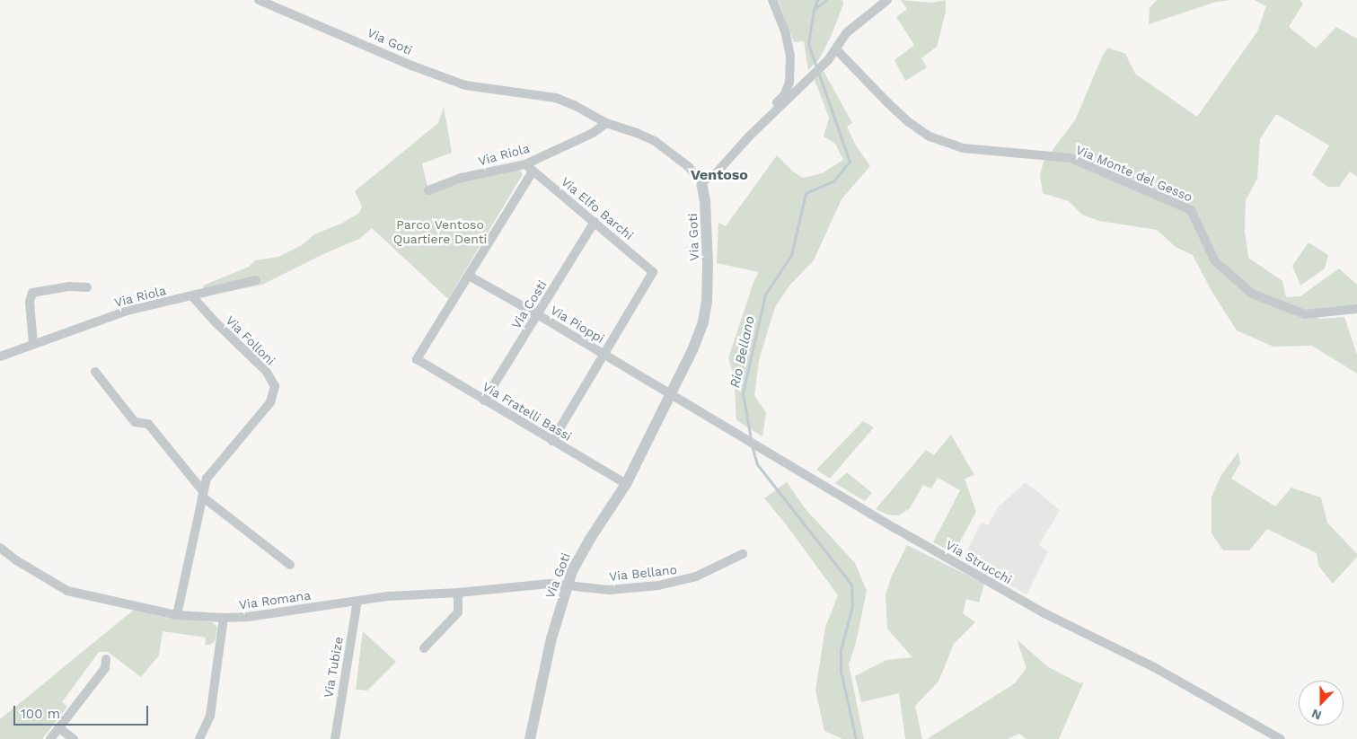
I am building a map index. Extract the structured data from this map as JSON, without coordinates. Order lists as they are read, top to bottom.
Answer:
{
  "streets": {
    "street": [
      "Via Goti",
      "Via Riola",
      "Via Monte del Gesso",
      "Via Elfo Barchi",
      "Via Costi",
      "Via Pioppi",
      "Via Folloni",
      "Via Fratelli Bassi",
      "Via Strucchi",
      "Via Bellano",
      "Via Romana",
      "Via Tubize"
    ]
  },
  "crossings": [
    ["Via Goti", "Via Riola"],
    ["Via Goti", "Via Pioppi"],
    ["Via Goti", "Via Fratelli Bassi"],
    ["Via Goti", "Via Strucchi"],
    ["Via Goti", "Via Bellano"],
    ["Via Goti", "Via Romana"],
    ["Via Riola", "Via Elfo Barchi"],
    ["Via Riola", "Via Folloni"],
    ["Via Elfo Barchi", "Via Costi"],
    ["Via Elfo Barchi", "Via Pioppi"],
    ["Via Costi", "Via Pioppi"],
    ["Via Costi", "Via Fratelli Bassi"],
    ["Via Pioppi", "Via Fratelli Bassi"],
    ["Via Pioppi", "Via Strucchi"],
    ["Via Folloni", "Via Romana"],
    ["Via Bellano", "Via Romana"],
    ["Via Romana", "Via Tubize"]
  ],
  "districts": ["Ventoso"],
  "water": ["Rio Bellano"],
  "parks": ["Parco Ventoso Quartiere Denti"],
  "scale_bar": "100 m",
  "north": "bottom"
}
